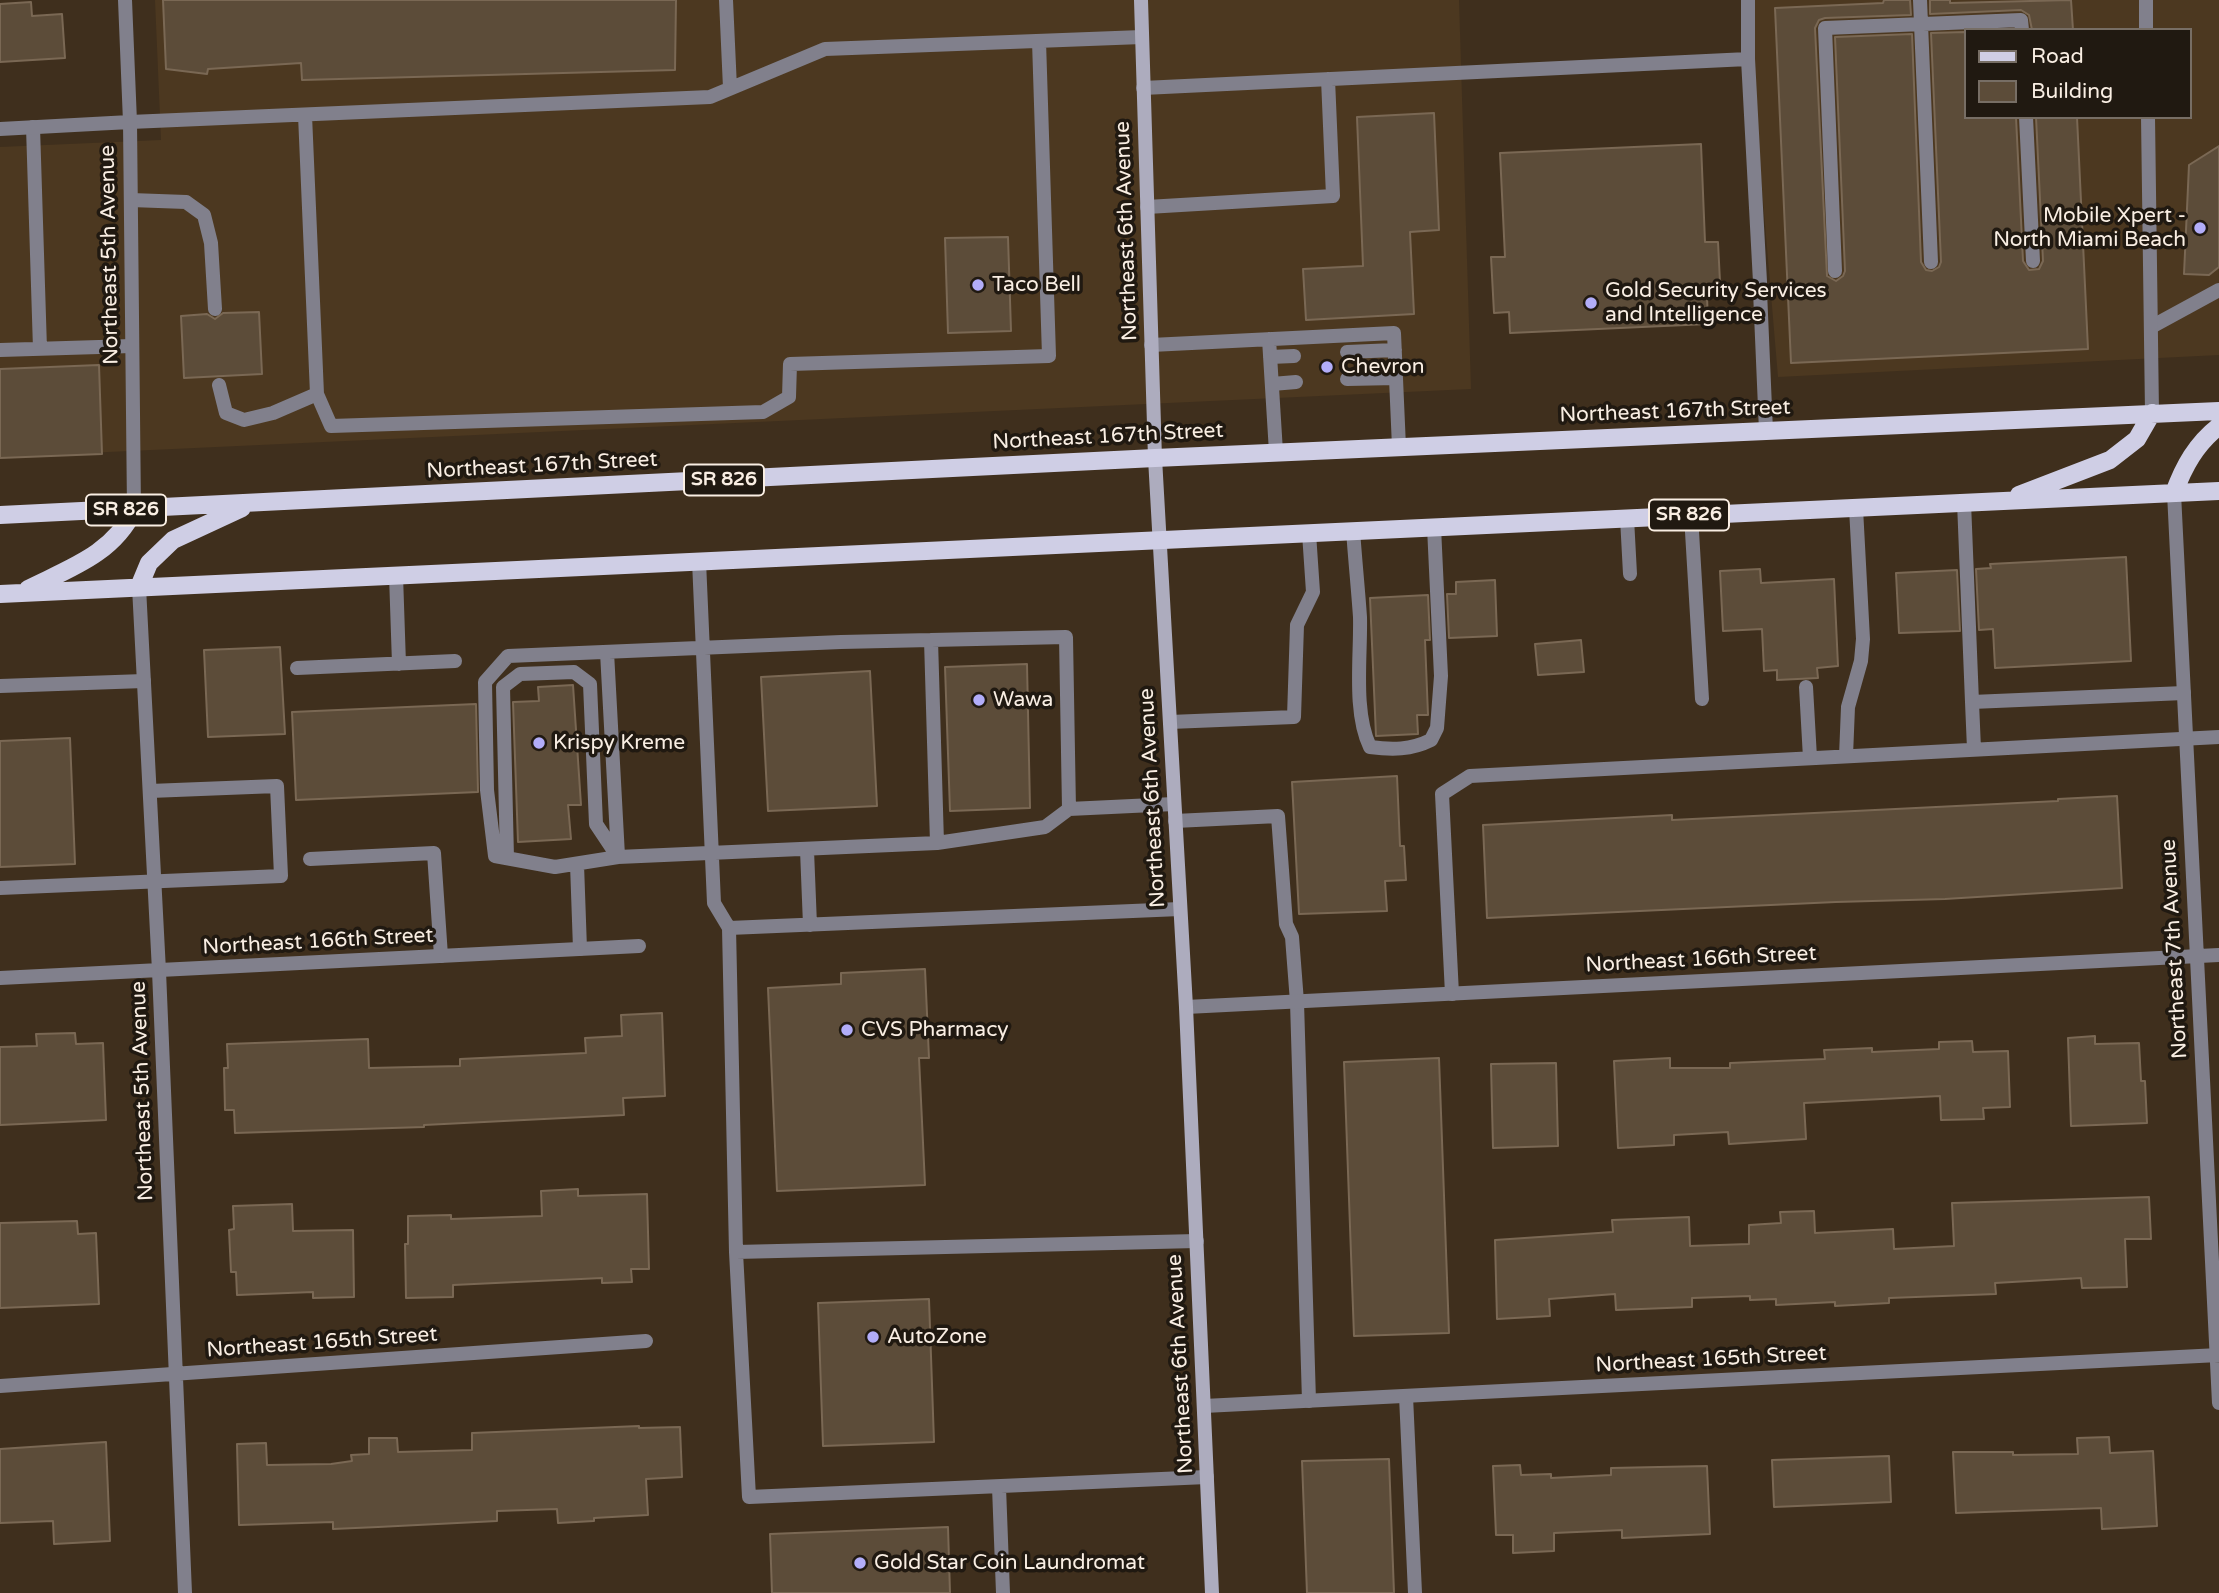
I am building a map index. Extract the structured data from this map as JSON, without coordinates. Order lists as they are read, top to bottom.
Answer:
{
  "streets": {
    "main road": ["Northeast 6th Avenue", "Northeast 167th Street", "SR 826"],
    "street": [
      "Northeast 5th Avenue",
      "Northeast 166th Street",
      "Northeast 7th Avenue",
      "Northeast 165th Street"
    ]
  },
  "crossings": [
    ["Northeast 6th Avenue", "Northeast 167th Street"],
    ["Northeast 6th Avenue", "SR 826"],
    ["Northeast 6th Avenue", "Northeast 166th Street"],
    ["Northeast 6th Avenue", "Northeast 165th Street"],
    ["Northeast 5th Avenue", "Northeast 167th Street"],
    ["Northeast 5th Avenue", "SR 826"],
    ["Northeast 5th Avenue", "Northeast 166th Street"],
    ["Northeast 5th Avenue", "Northeast 165th Street"],
    ["SR 826", "Northeast 7th Avenue"],
    ["Northeast 166th Street", "Northeast 7th Avenue"],
    ["Northeast 7th Avenue", "Northeast 165th Street"]
  ],
  "places": [
    "Mobile Xpert - North Miami Beach",
    "Taco Bell",
    "Gold Security Services and Intelligence",
    "Chevron",
    "Wawa",
    "Krispy Kreme",
    "CVS Pharmacy",
    "AutoZone",
    "Gold Star Coin Laundromat"
  ],
  "legend": ["Road", "Building"]
}
